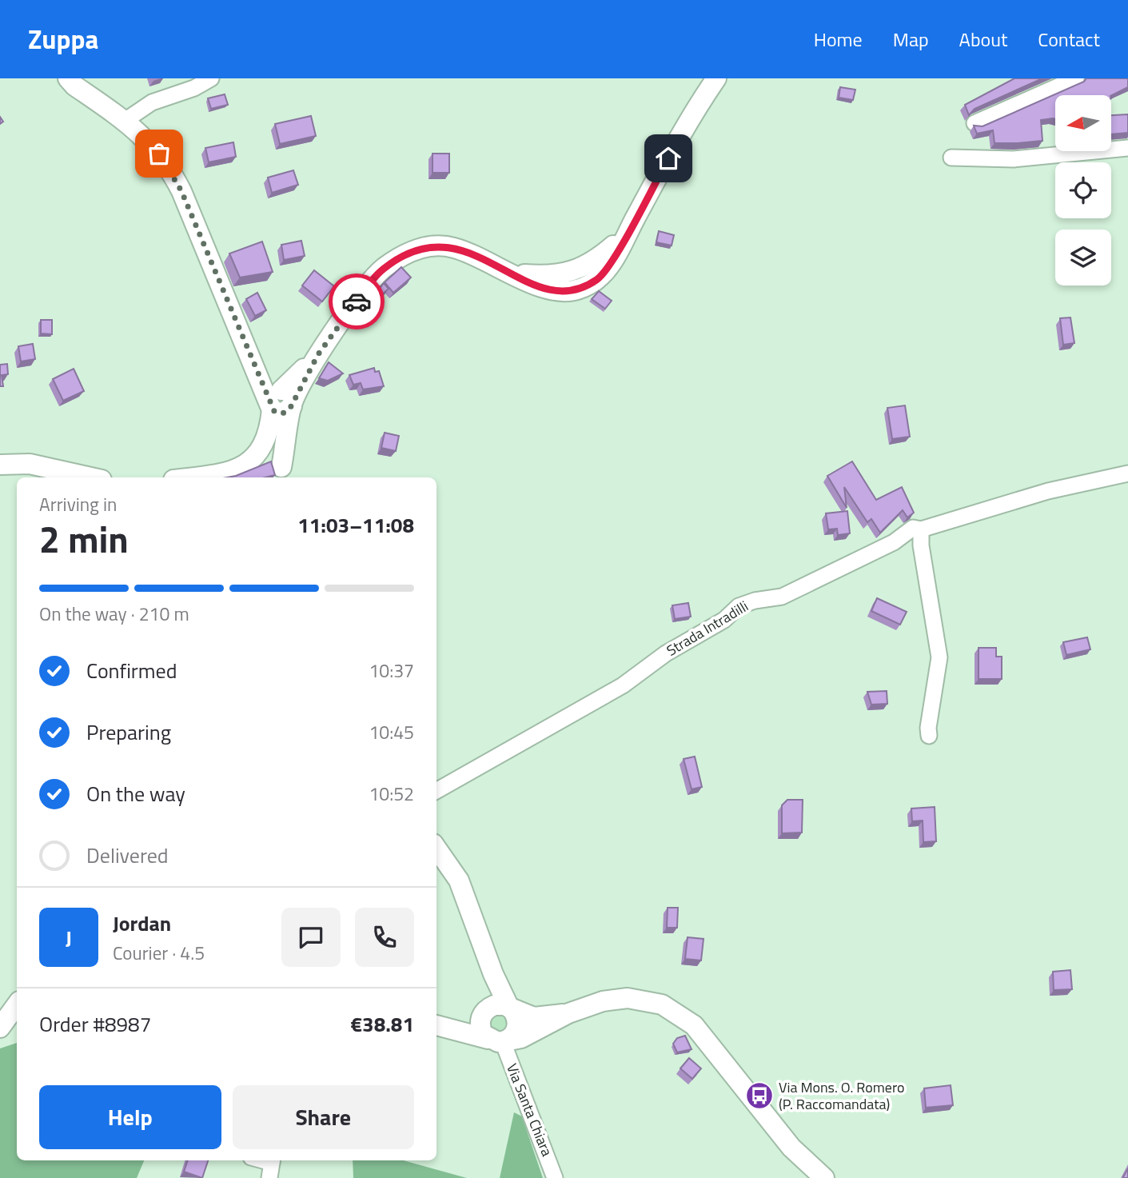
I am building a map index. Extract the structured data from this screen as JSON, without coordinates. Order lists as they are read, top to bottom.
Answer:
{
  "streets": {
    "street": ["Strada Intradilli", "Via Santa Chiara"]
  },
  "places": {
    "bus stop": ["Via Mons. O. Romero (P. Raccomandata)"]
  },
  "north": "left",
  "page": {
    "header": "Zuppa",
    "nav": [
      "Home",
      "Map",
      "About",
      "Contact"
    ],
    "heading": ["2 min", "Arriving in", "11:03–11:08"],
    "panel": [
      "Jordan",
      "Courier · 4.5",
      "Order #8987",
      "€38.81"
    ],
    "bar": "On the way · 210 m",
    "list": [
      ["Confirmed", "10:37"],
      ["Preparing", "10:45"],
      ["On the way", "10:52"],
      "Delivered"
    ],
    "round": "J",
    "buttons": ["Help", "Share"]
  }
}
